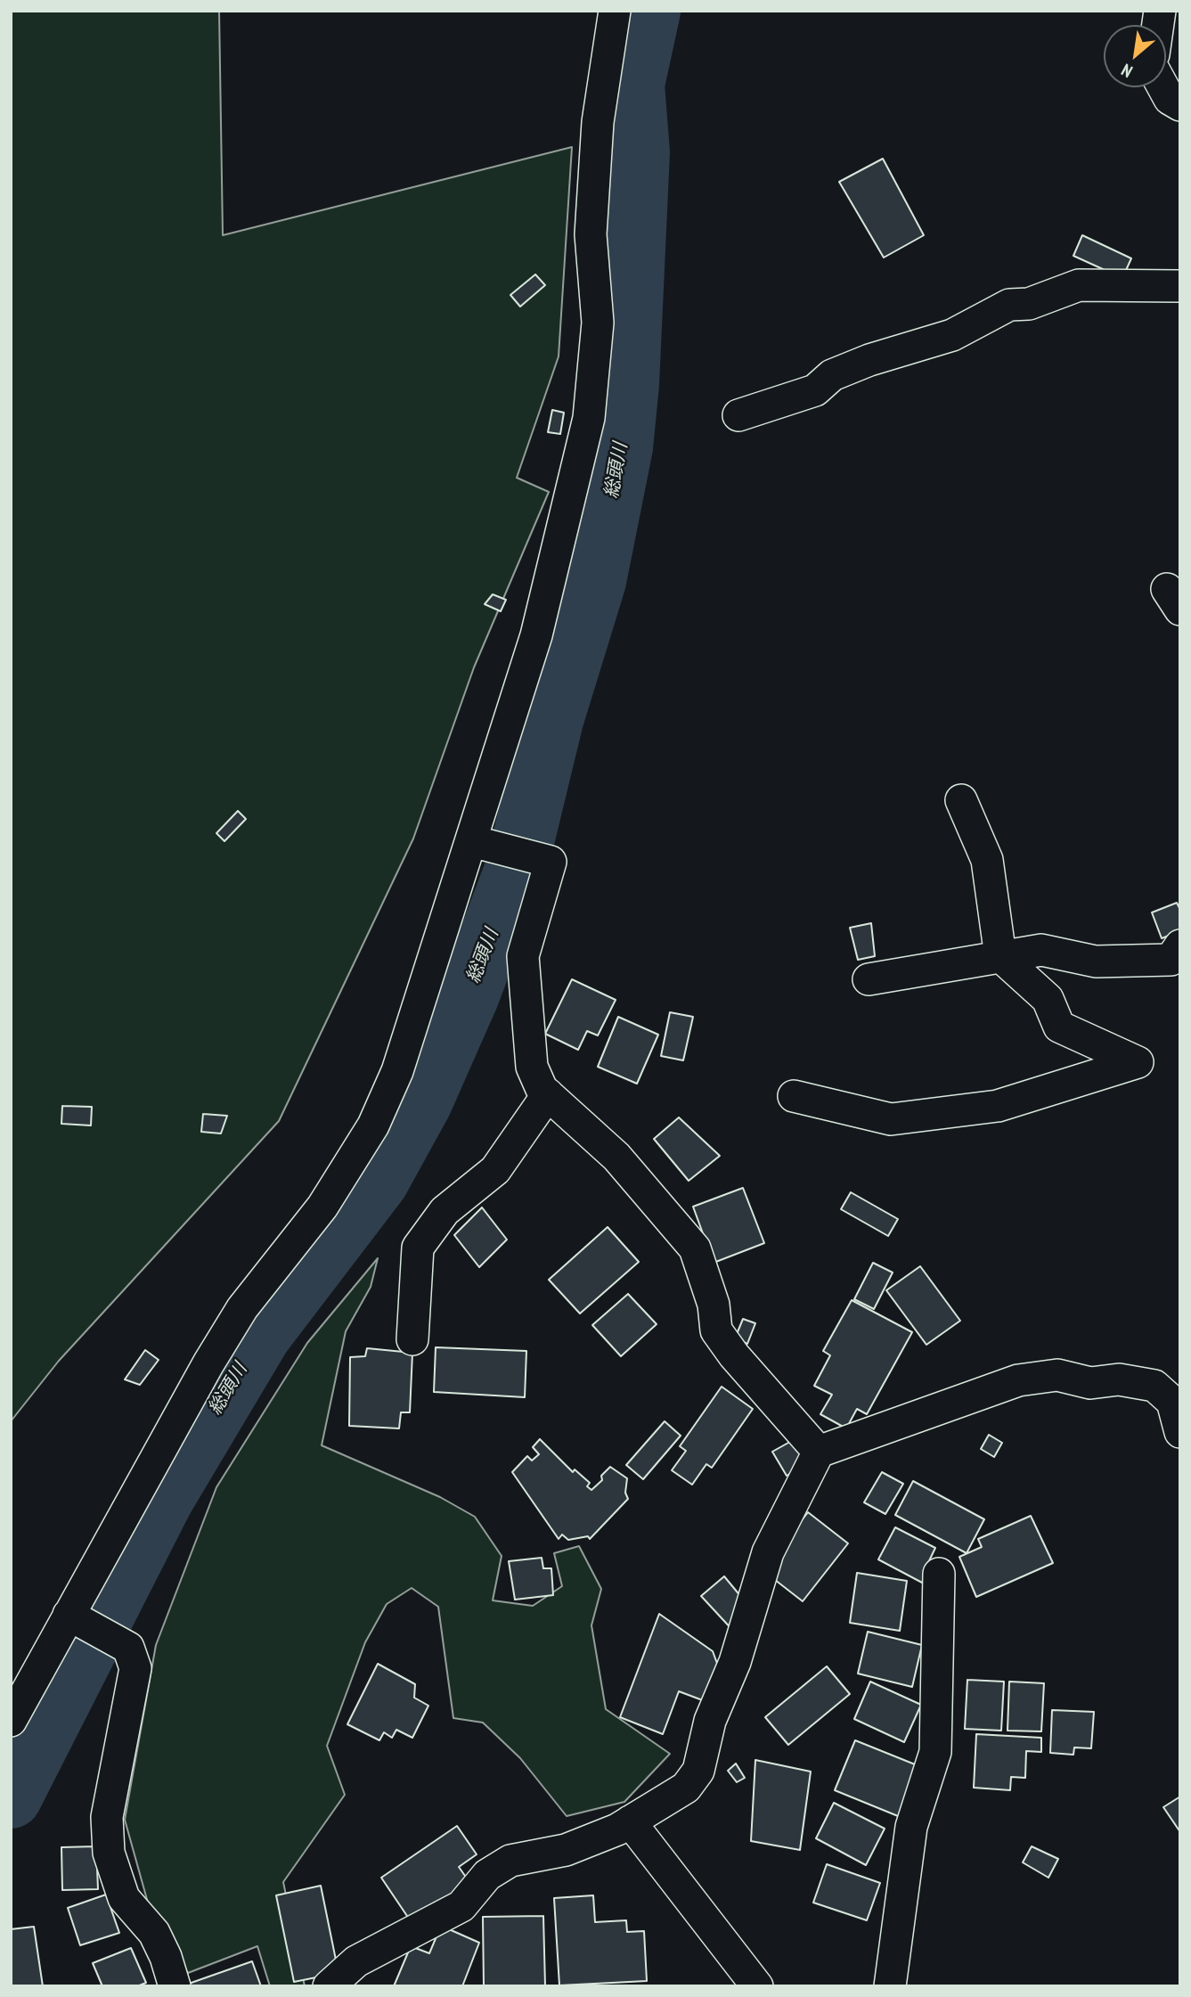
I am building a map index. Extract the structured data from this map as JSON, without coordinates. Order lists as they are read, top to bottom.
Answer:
{
  "water": ["総頭川"],
  "north": "bottom left"
}
